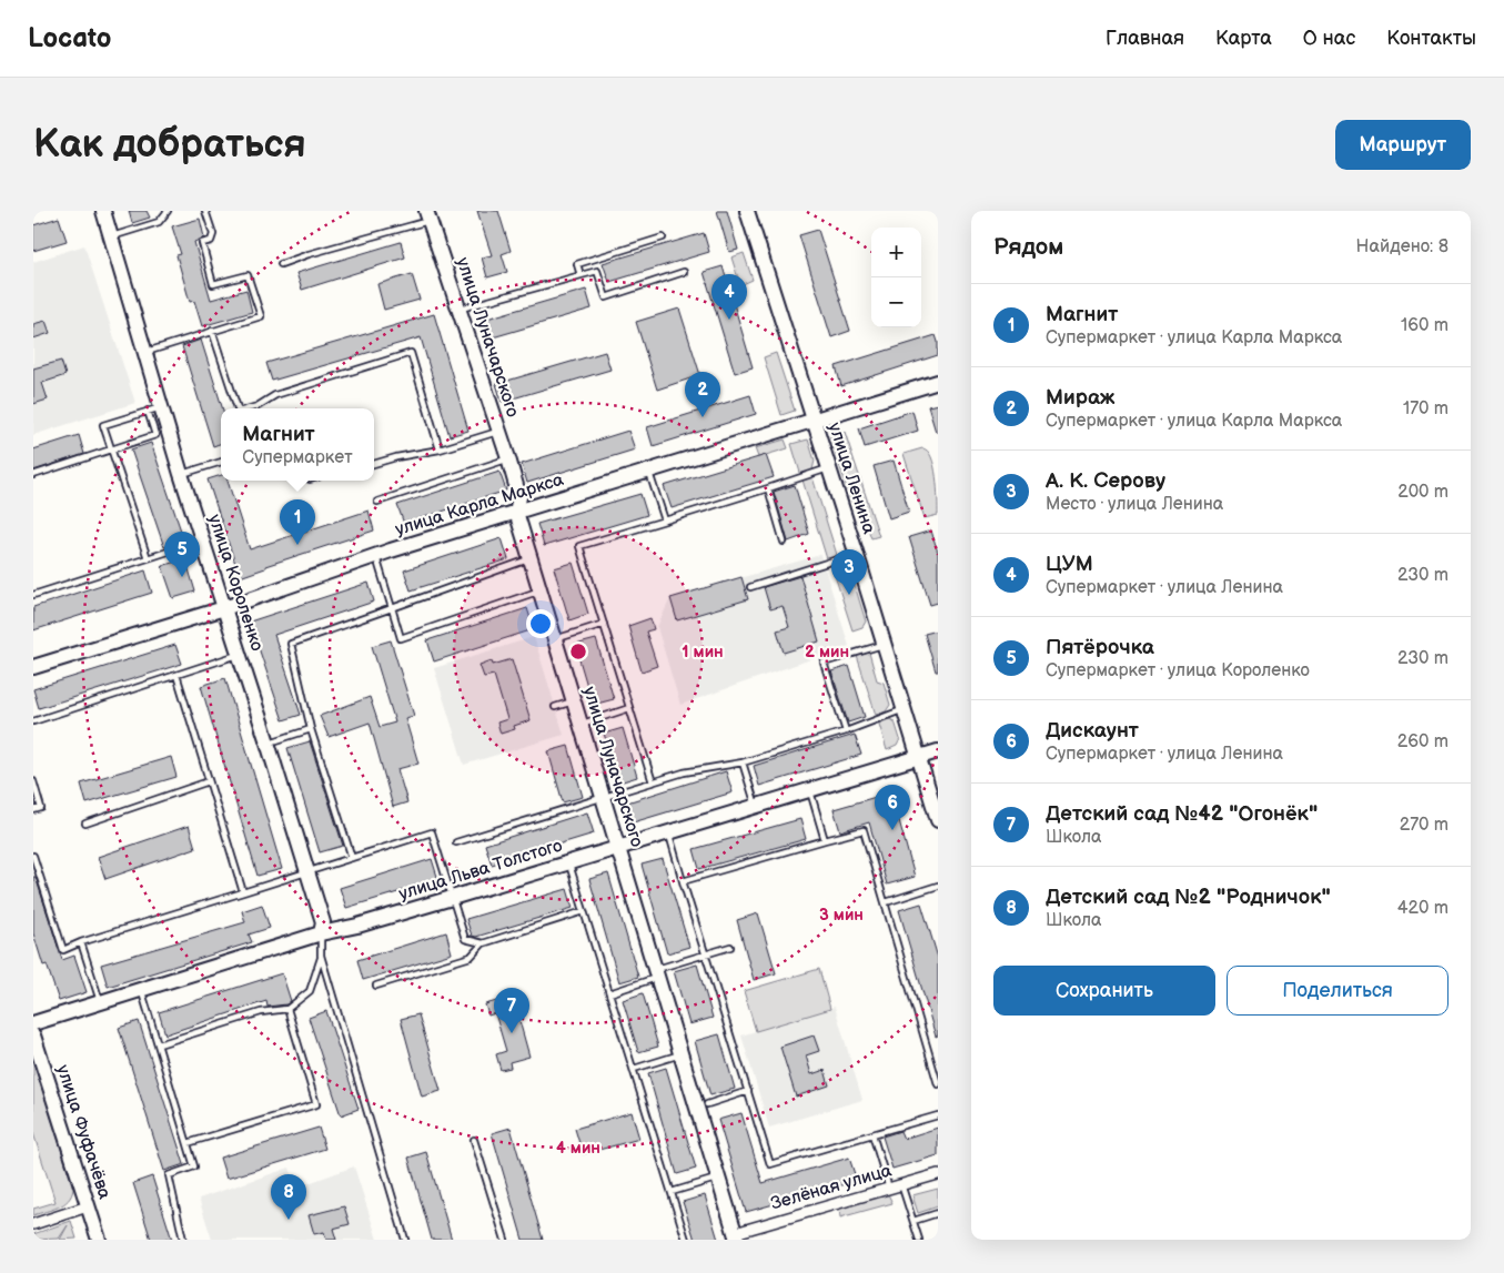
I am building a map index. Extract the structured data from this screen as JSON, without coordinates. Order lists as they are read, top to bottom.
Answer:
{
  "streets": {
    "street": [
      "улица Луначарского",
      "улица Ленина",
      "улица Карла Маркса",
      "улица Короленко",
      "улица Льва Толстого",
      "улица Фуфачёва",
      "Зелёная улица"
    ]
  },
  "crossings": [
    ["улица Луначарского", "улица Карла Маркса"],
    ["улица Луначарского", "улица Льва Толстого"],
    ["улица Луначарского", "Зелёная улица"],
    ["улица Ленина", "улица Карла Маркса"],
    ["улица Ленина", "улица Льва Толстого"],
    ["улица Карла Маркса", "улица Короленко"],
    ["улица Короленко", "улица Льва Толстого"]
  ],
  "page": {
    "header": "Locato",
    "nav": [
      "Главная",
      "Карта",
      "О нас",
      "Контакты"
    ],
    "buttons": [
      "Маршрут",
      ["Сохранить", "Поделиться"]
    ],
    "title": "Как добраться",
    "heading": ["Рядом", "Найдено: 8"],
    "map_buttons": ["+", "−"],
    "pins": [
      "4",
      "2",
      "1",
      "5",
      "3",
      "6",
      "7",
      "8"
    ],
    "list": [
      {
        "mark": "1",
        "name": "Магнит",
        "note": "Супермаркет · улица Карла Маркса",
        "value": "160 m"
      },
      {
        "mark": "2",
        "name": "Мираж",
        "note": "Супермаркет · улица Карла Маркса",
        "value": "170 m"
      },
      {
        "mark": "3",
        "name": "А. К. Серову",
        "note": "Место · улица Ленина",
        "value": "200 m"
      },
      {
        "mark": "4",
        "name": "ЦУМ",
        "note": "Супермаркет · улица Ленина",
        "value": "230 m"
      },
      {
        "mark": "5",
        "name": "Пятёрочка",
        "note": "Супермаркет · улица Короленко",
        "value": "230 m"
      },
      {
        "mark": "6",
        "name": "Дискаунт",
        "note": "Супермаркет · улица Ленина",
        "value": "260 m"
      },
      {
        "mark": "7",
        "name": "Детский сад №42 \"Огонёк\"",
        "note": "Школа",
        "value": "270 m"
      },
      {
        "mark": "8",
        "name": "Детский сад №2 \"Родничок\"",
        "note": "Школа",
        "value": "420 m"
      }
    ],
    "popup": ["Магнит", "Супермаркет"]
  },
  "rings": [
    "1 мин",
    "2 мин",
    "3 мин",
    "4 мин"
  ]
}
